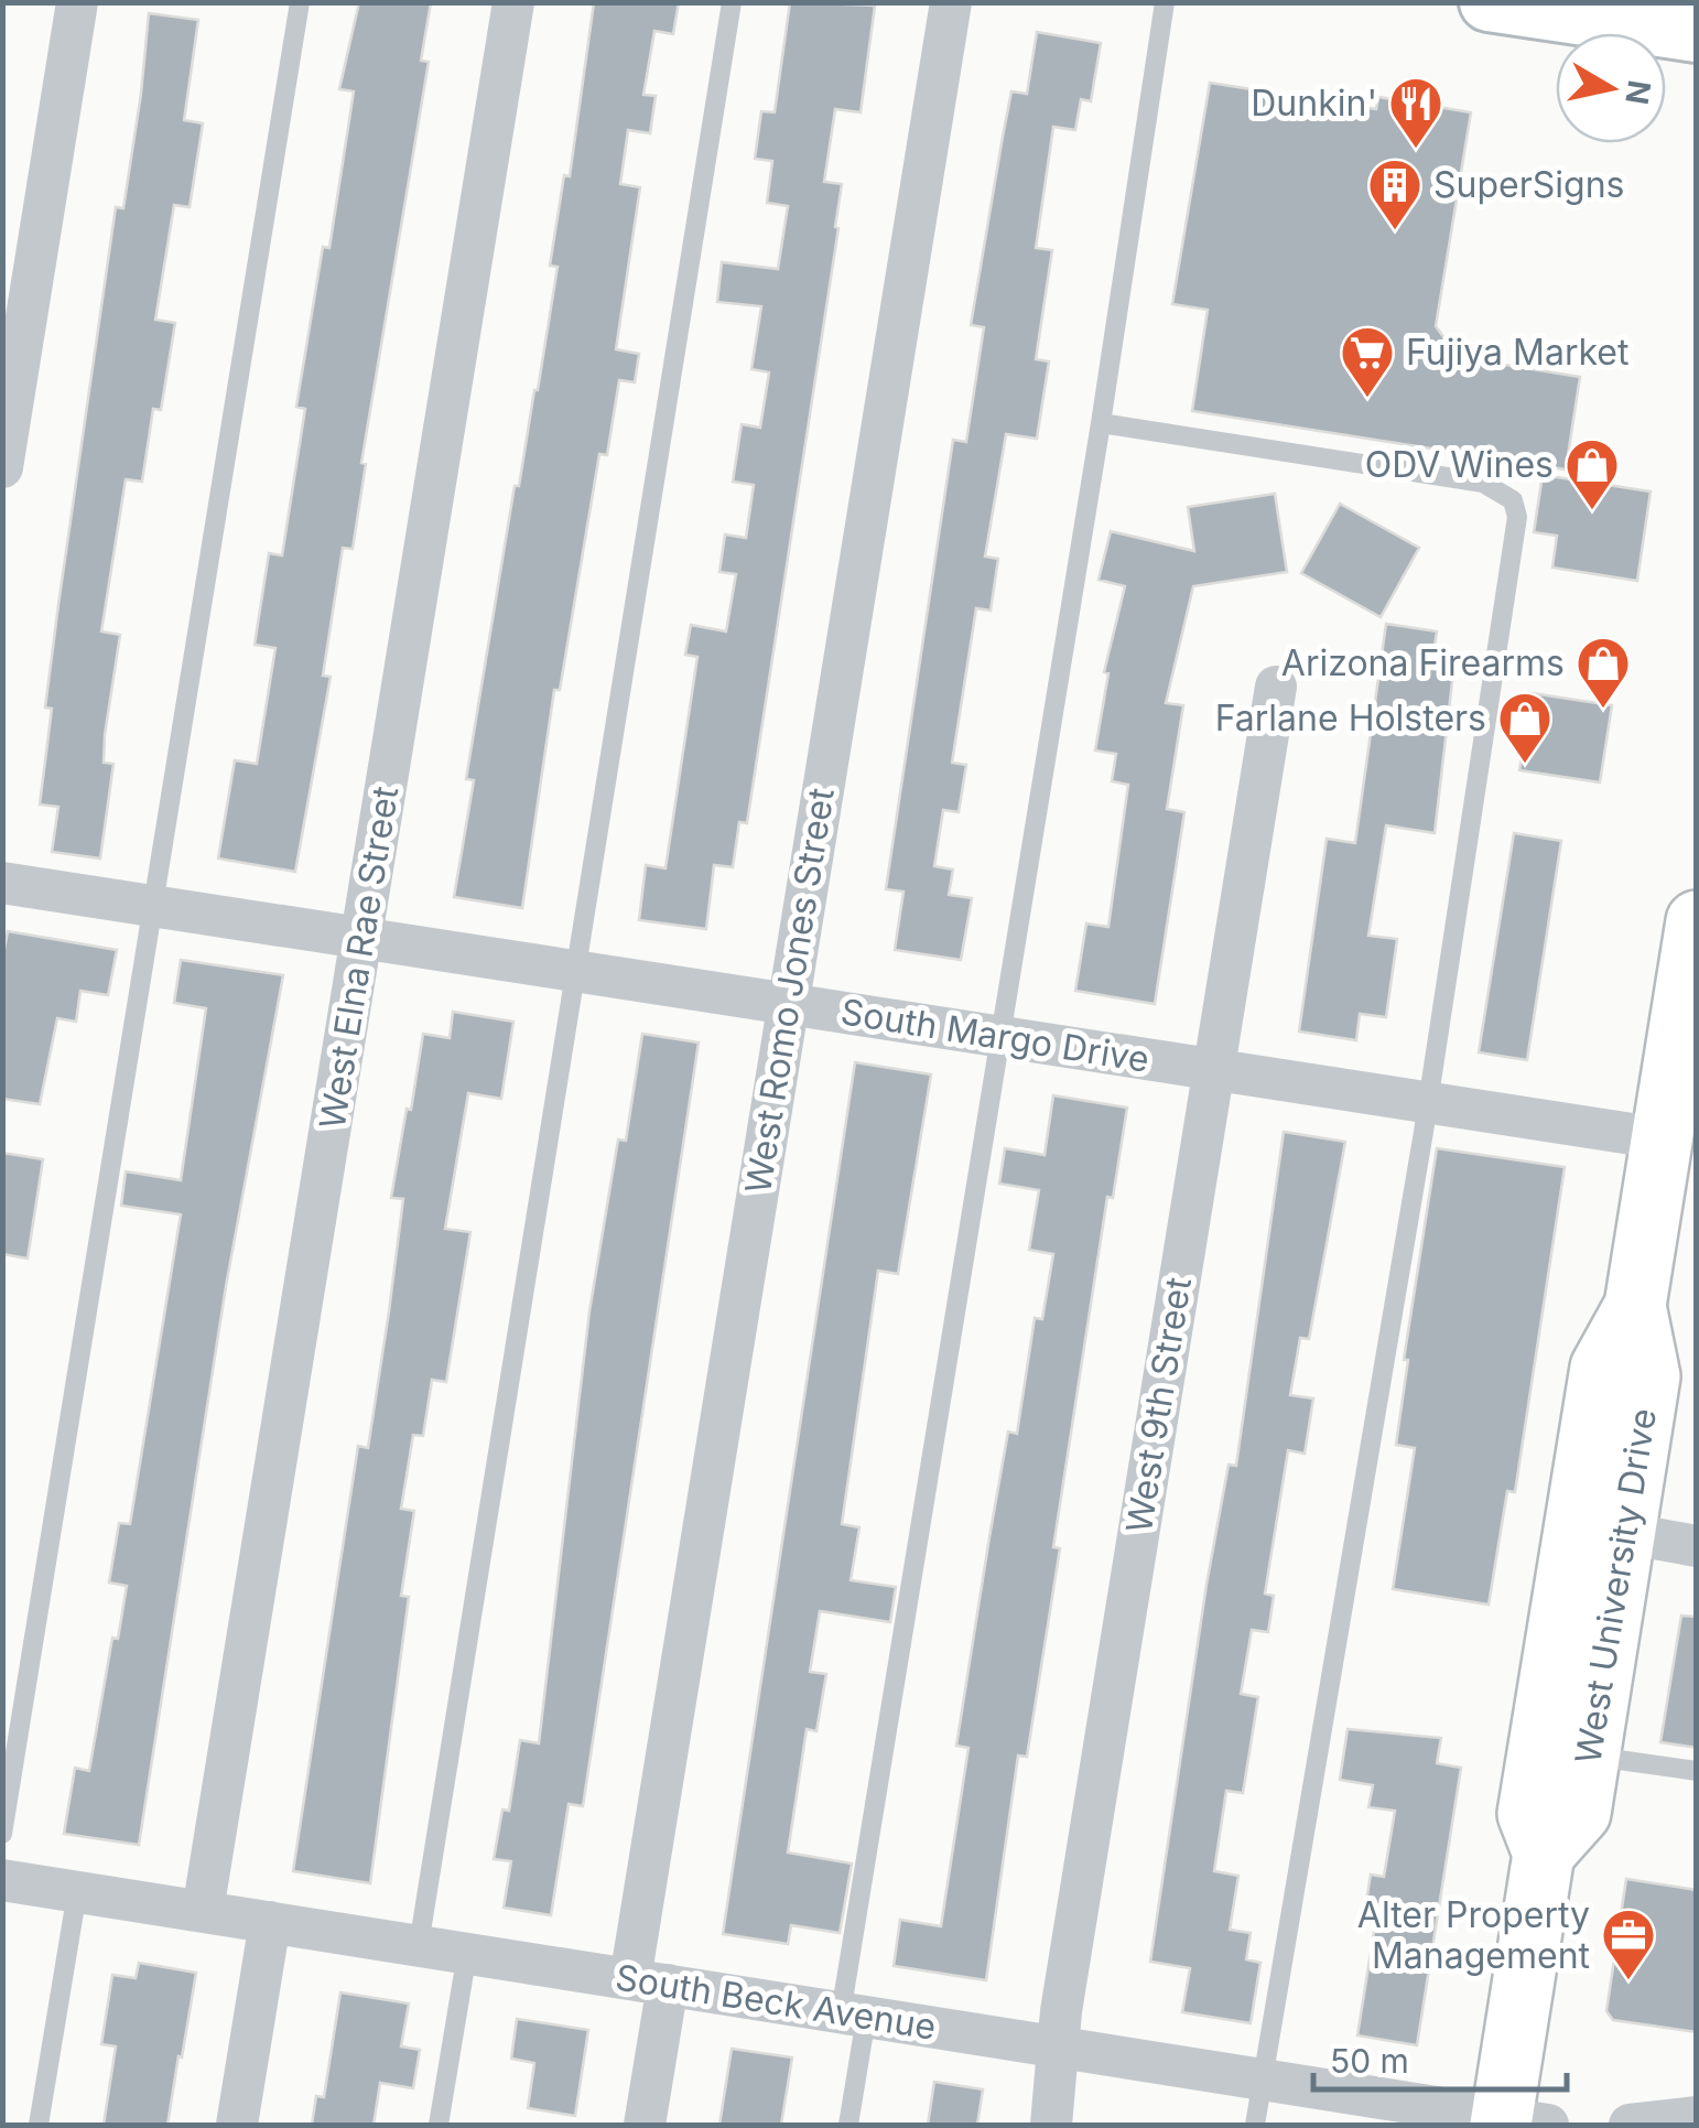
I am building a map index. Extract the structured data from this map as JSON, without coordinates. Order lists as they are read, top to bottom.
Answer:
{
  "streets": {
    "main road": ["West University Drive"],
    "street": [
      "West Elna Rae Street",
      "West Romo Jones Street",
      "South Margo Drive",
      "West 9th Street",
      "South Beck Avenue"
    ]
  },
  "crossings": [
    ["West Elna Rae Street", "South Margo Drive"],
    ["West Elna Rae Street", "South Beck Avenue"],
    ["West Romo Jones Street", "South Margo Drive"],
    ["West Romo Jones Street", "South Beck Avenue"],
    ["South Margo Drive", "West 9th Street"],
    ["South Margo Drive", "West University Drive"],
    ["West 9th Street", "South Beck Avenue"],
    ["West University Drive", "South Beck Avenue"]
  ],
  "places": {
    "restaurant": ["Dunkin'"],
    "building": ["SuperSigns"],
    "supermarket": ["Fujiya Market"],
    "shop": ["ODV Wines", "Arizona Firearms", "Farlane Holsters"],
    "office": ["Alter Property Management"]
  },
  "scale_bar": "50 m",
  "north": "right"
}
